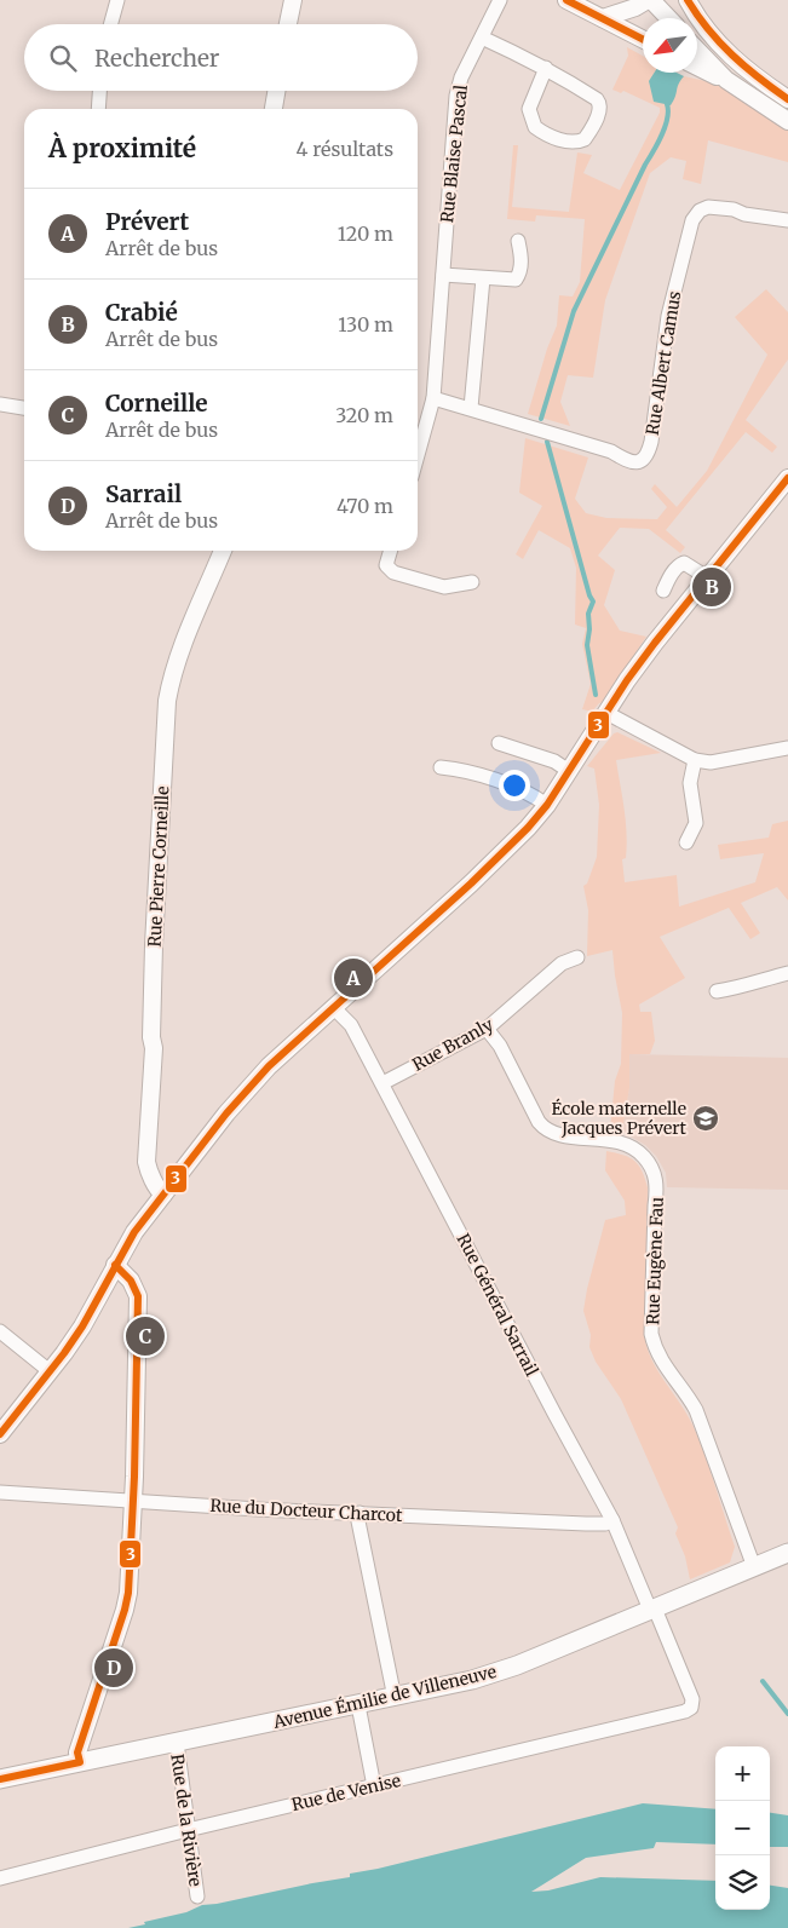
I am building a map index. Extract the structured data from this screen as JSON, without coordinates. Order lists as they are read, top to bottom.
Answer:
{
  "streets": {
    "main road": ["Avenue Émilie de Villeneuve"],
    "street": [
      "Rue Blaise Pascal",
      "Rue Albert Camus",
      "Rue Pierre Corneille",
      "Rue Branly",
      "Rue Eugène Fau",
      "Rue Général Sarrail",
      "Rue du Docteur Charcot",
      "Rue de Venise",
      "Rue de la Rivière"
    ]
  },
  "crossings": [
    ["Rue Blaise Pascal", "Rue Albert Camus"],
    ["Rue Branly", "Rue Eugène Fau"],
    ["Rue Branly", "Rue Général Sarrail"],
    ["Rue Eugène Fau", "Avenue Émilie de Villeneuve"],
    ["Rue Général Sarrail", "Rue du Docteur Charcot"],
    ["Rue Général Sarrail", "Avenue Émilie de Villeneuve"],
    ["Rue Général Sarrail", "Rue de Venise"],
    ["Avenue Émilie de Villeneuve", "Rue de la Rivière"],
    ["Rue de Venise", "Rue de la Rivière"]
  ],
  "places": {
    "school or university": ["École maternelle Jacques Prévert"]
  },
  "lines": ["transit line 3"],
  "north": "bottom left",
  "page": {
    "search": "Rechercher",
    "heading": ["À proximité", "4 résultats"],
    "list": [
      {
        "mark": "A",
        "name": "Prévert",
        "note": "Arrêt de bus",
        "value": "120 m"
      },
      {
        "mark": "B",
        "name": "Crabié",
        "note": "Arrêt de bus",
        "value": "130 m"
      },
      {
        "mark": "C",
        "name": "Corneille",
        "note": "Arrêt de bus",
        "value": "320 m"
      },
      {
        "mark": "D",
        "name": "Sarrail",
        "note": "Arrêt de bus",
        "value": "470 m"
      }
    ],
    "pins": [
      "B",
      "A",
      "C",
      "D"
    ],
    "map_buttons": ["+", "−"]
  }
}
